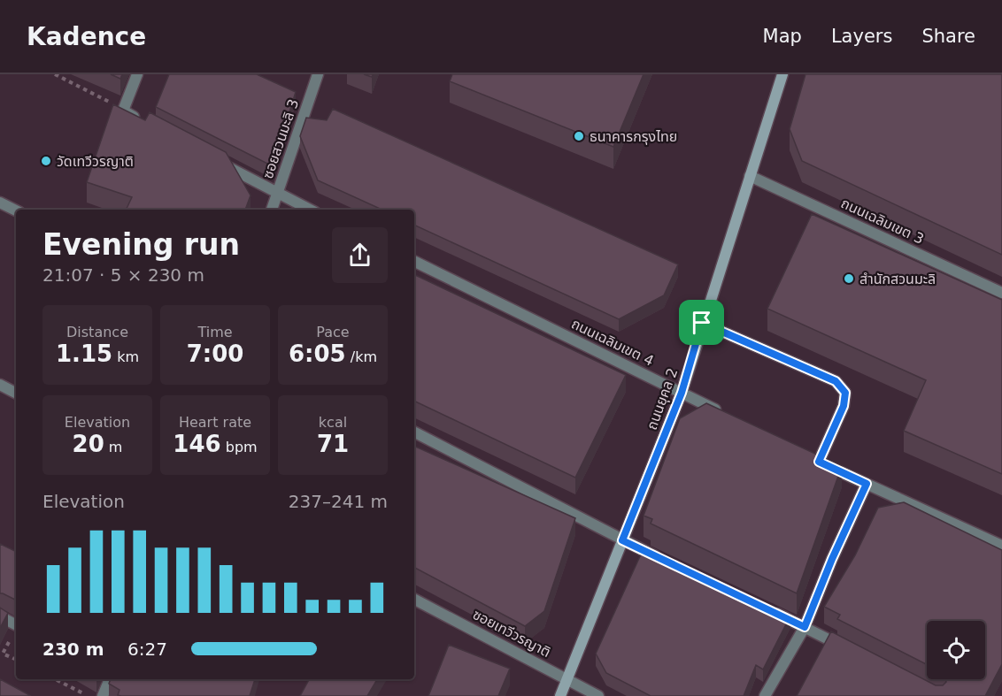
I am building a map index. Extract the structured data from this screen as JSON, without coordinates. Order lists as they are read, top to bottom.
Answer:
{
  "streets": {
    "street": [
      "ซอยสวนมะลิ 3",
      "ถนนเฉลิมเขต 3",
      "ถนนเฉลิมเขต 4",
      "ถนนยุคล 2",
      "ซอยเทวีวรญาติ"
    ]
  },
  "crossings": [
    ["ถนนเฉลิมเขต 3", "ถนนยุคล 2"],
    ["ถนนเฉลิมเขต 4", "ถนนยุคล 2"],
    ["ถนนยุคล 2", "ซอยเทวีวรญาติ"]
  ],
  "places": ["ธนาคารกรุงไทย", "วัดเทวีวรญาติ", "สำนักสวนมะลิ"],
  "page": {
    "header": "Kadence",
    "nav": ["Map", "Layers", "Share"],
    "heading": ["Evening run", "21:07 · 5 × 230 m"],
    "stats": [
      ["Distance", "1.15 km"],
      ["Time", "7:00"],
      ["Pace", "6:05 /km"],
      ["Elevation", "20 m"],
      ["Heart rate", "146 bpm"],
      ["kcal", "71"]
    ],
    "chart": ["Elevation", "237–241 m"],
    "list": [
      {
        "name": "230 m",
        "note": "6:27"
      }
    ]
  }
}
